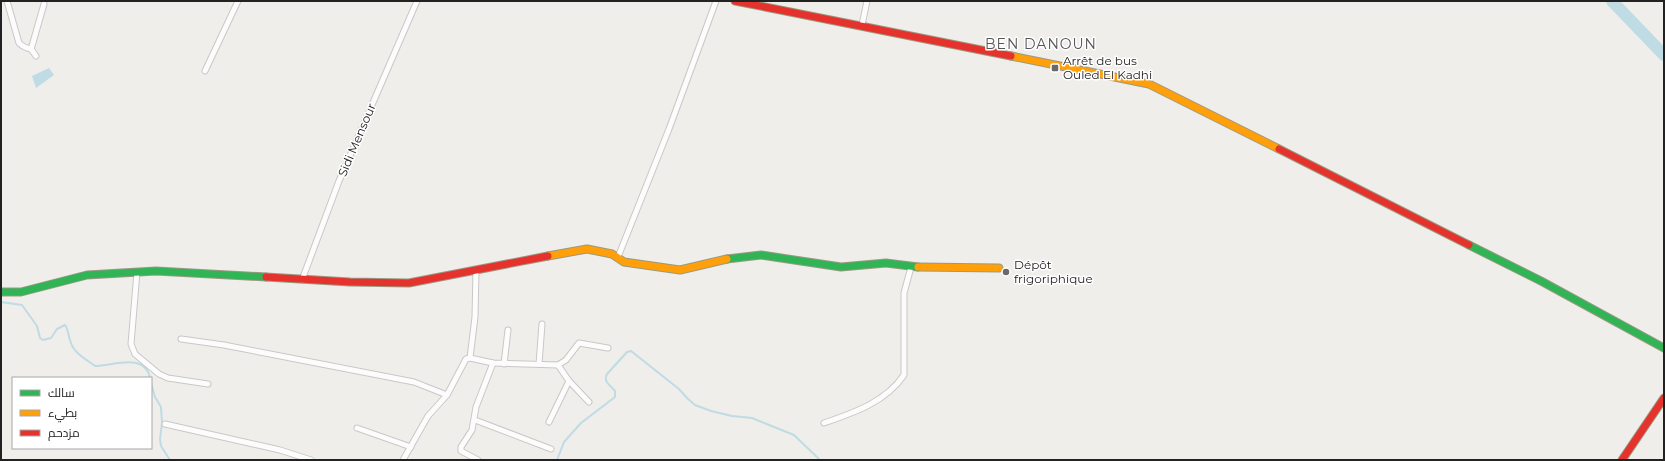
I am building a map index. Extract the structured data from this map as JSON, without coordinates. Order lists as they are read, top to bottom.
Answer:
{
  "streets": {
    "street": ["Sidi Mensour"]
  },
  "districts": ["BEN DANOUN"],
  "places": {
    "transit": ["Arrêt de bus Ouled El Kadhi"],
    "other": ["Dépôt frigoriphique"]
  },
  "legend": ["سالك", "بطيء", "مزدحم"]
}
